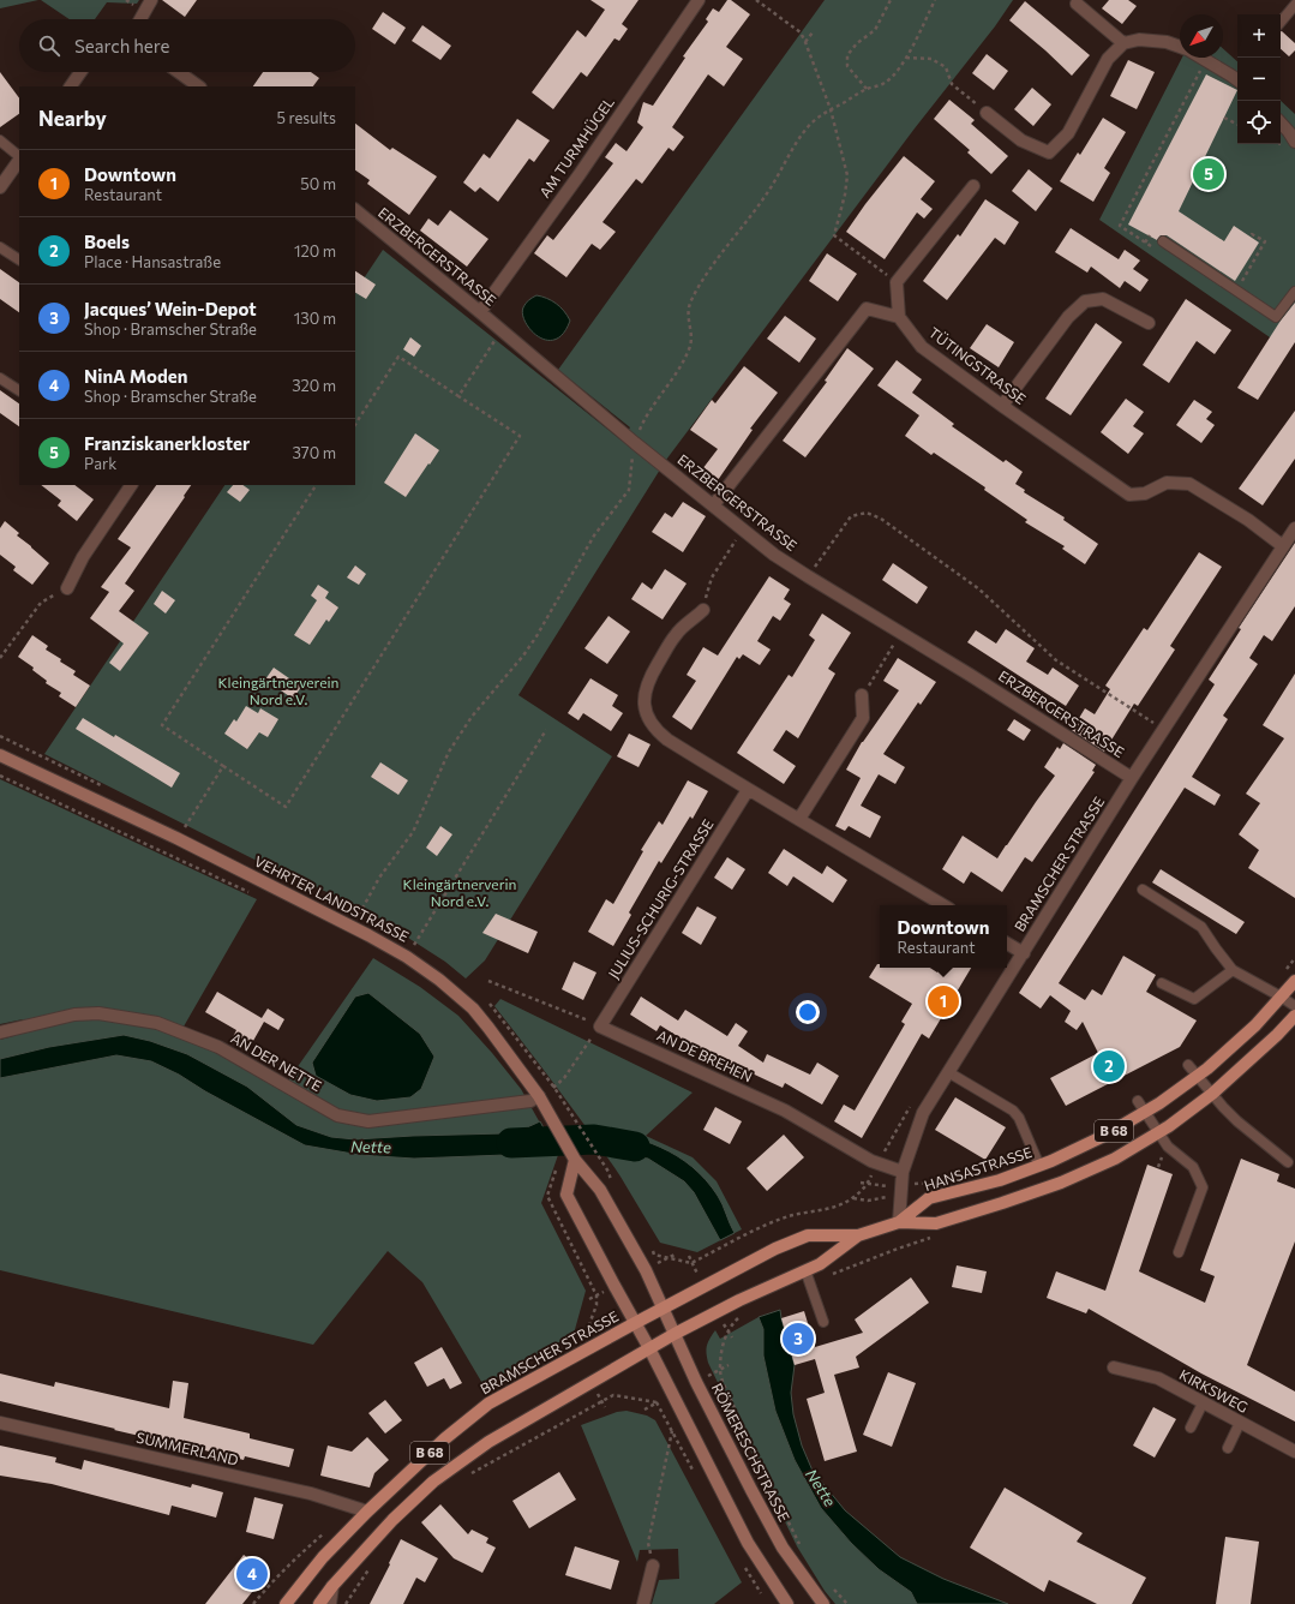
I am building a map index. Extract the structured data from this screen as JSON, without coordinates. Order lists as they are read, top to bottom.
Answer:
{
  "streets": {
    "main road": [
      "BRAMSCHER STRASSE",
      "VEHRTER LANDSTRASSE",
      "B 68",
      "HANSASTRASSE",
      "RÖMERESCHSTRASSE"
    ],
    "street": [
      "AM TURMHÜGEL",
      "ERZBERGERSTRASSE",
      "TÜTINGSTRASSE",
      "JULIUS-SCHURIG-STRASSE",
      "AN DE BREHEN",
      "AN DER NETTE",
      "KIRKSWEG",
      "SUMMERLAND"
    ]
  },
  "crossings": [
    ["AM TURMHÜGEL", "ERZBERGERSTRASSE"],
    ["ERZBERGERSTRASSE", "BRAMSCHER STRASSE"],
    ["TÜTINGSTRASSE", "BRAMSCHER STRASSE"],
    ["BRAMSCHER STRASSE", "VEHRTER LANDSTRASSE"],
    ["BRAMSCHER STRASSE", "AN DE BREHEN"],
    ["BRAMSCHER STRASSE", "B 68"],
    ["BRAMSCHER STRASSE", "HANSASTRASSE"],
    ["BRAMSCHER STRASSE", "SUMMERLAND"],
    ["BRAMSCHER STRASSE", "RÖMERESCHSTRASSE"],
    ["VEHRTER LANDSTRASSE", "AN DER NETTE"],
    ["VEHRTER LANDSTRASSE", "RÖMERESCHSTRASSE"],
    ["JULIUS-SCHURIG-STRASSE", "AN DE BREHEN"],
    ["B 68", "HANSASTRASSE"]
  ],
  "water": ["Nette"],
  "parks": ["Kleingärtnerverein Nord e.V.", "Kleingärtnerverin Nord e.V."],
  "north": "bottom left",
  "page": {
    "map_buttons": ["+", "−"],
    "search": "Search here",
    "heading": ["Nearby", "5 results"],
    "list": [
      {
        "mark": "1",
        "name": "Downtown",
        "note": "Restaurant",
        "value": "50 m"
      },
      {
        "mark": "2",
        "name": "Boels",
        "note": "Place · Hansastraße",
        "value": "120 m"
      },
      {
        "mark": "3",
        "name": "Jacques’ Wein-Depot",
        "note": "Shop · Bramscher Straße",
        "value": "130 m"
      },
      {
        "mark": "4",
        "name": "NinA Moden",
        "note": "Shop · Bramscher Straße",
        "value": "320 m"
      },
      {
        "mark": "5",
        "name": "Franziskanerkloster",
        "note": "Park",
        "value": "370 m"
      }
    ],
    "pins": [
      "5",
      "1",
      "2",
      "3",
      "4"
    ],
    "popup": ["Downtown", "Restaurant"]
  }
}
